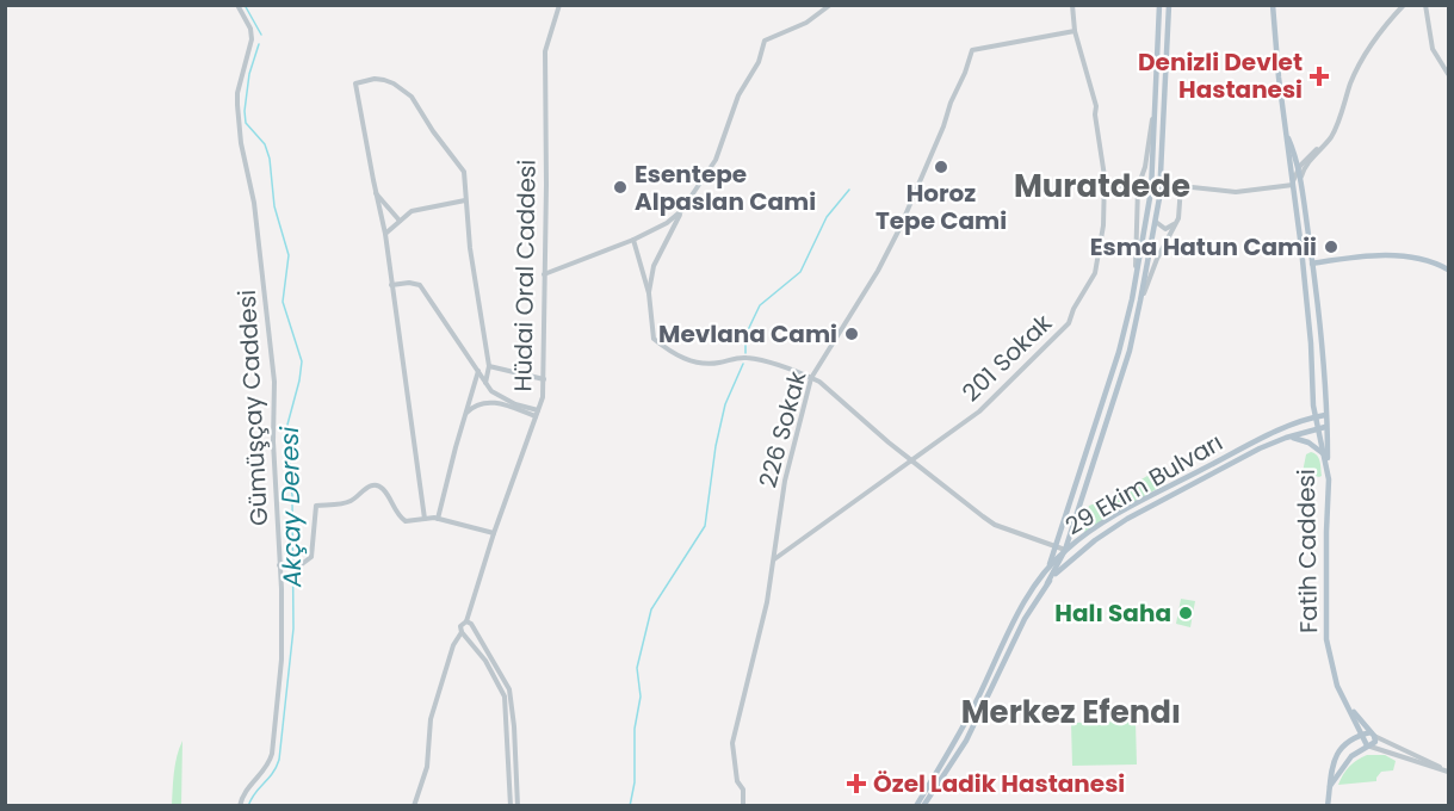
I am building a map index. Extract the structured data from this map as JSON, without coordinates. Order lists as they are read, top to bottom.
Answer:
{
  "streets": {
    "main road": ["29 Ekim Bulvarı", "Fatih Caddesi"],
    "street": [
      "Hüdai Oral Caddesi",
      "201 Sokak",
      "Gümüşçay Caddesi",
      "226 Sokak"
    ]
  },
  "crossings": [
    ["201 Sokak", "226 Sokak"],
    ["29 Ekim Bulvarı", "Fatih Caddesi"]
  ],
  "districts": ["Muratdede", "Merkez Efendı"],
  "water": ["Akçay Deresi"],
  "places": {
    "health": ["Denizli Devlet Hastanesi", "Özel Ladik Hastanesi"],
    "other": [
      "Horoz Tepe Cami",
      "Esentepe Alpaslan Cami",
      "Esma Hatun Camii",
      "Mevlana Cami",
      "Halı Saha"
    ]
  }
}
